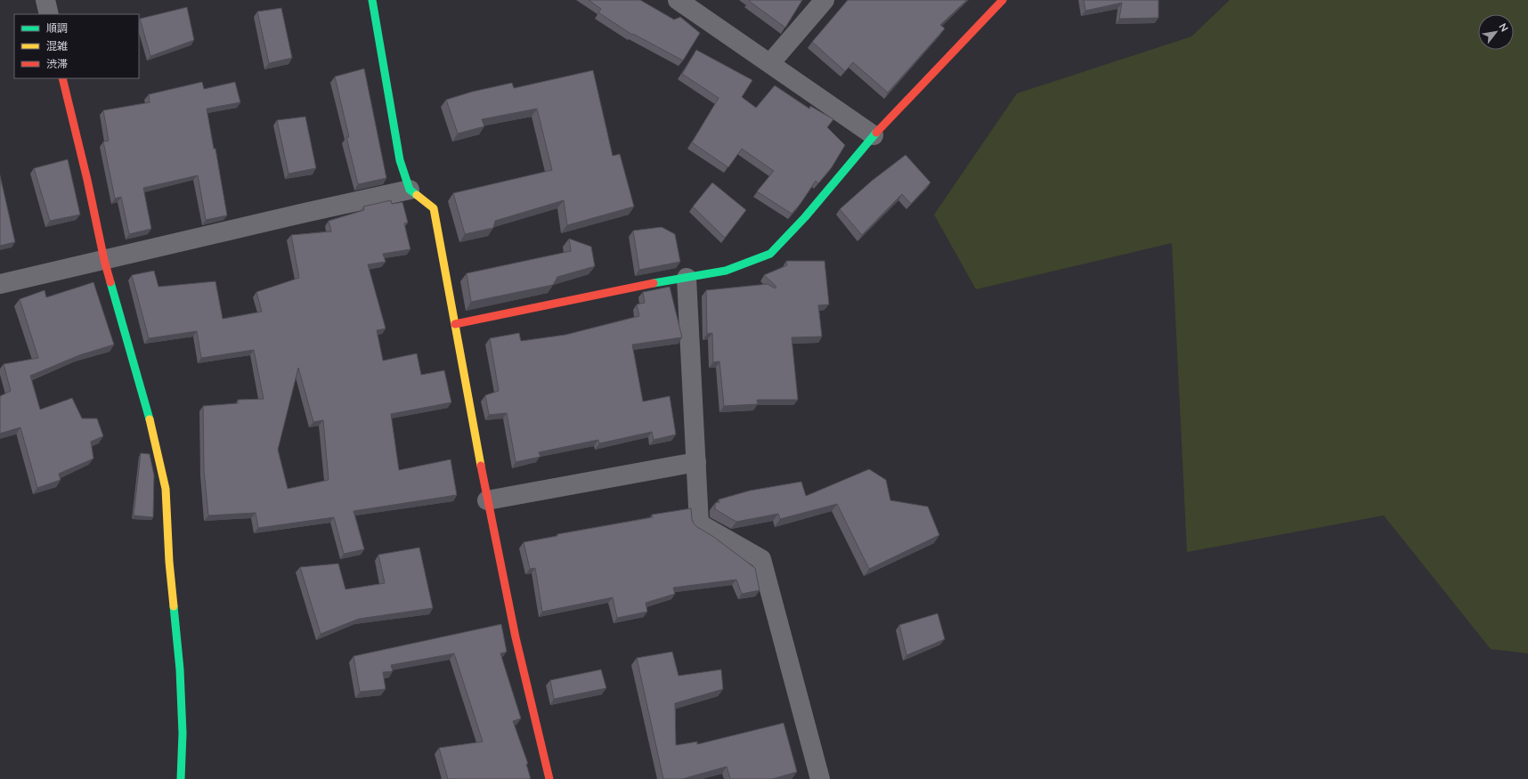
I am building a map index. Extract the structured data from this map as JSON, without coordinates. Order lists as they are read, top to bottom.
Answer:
{
  "legend": ["順調", "混雑", "渋滞"],
  "north": "top right"
}
